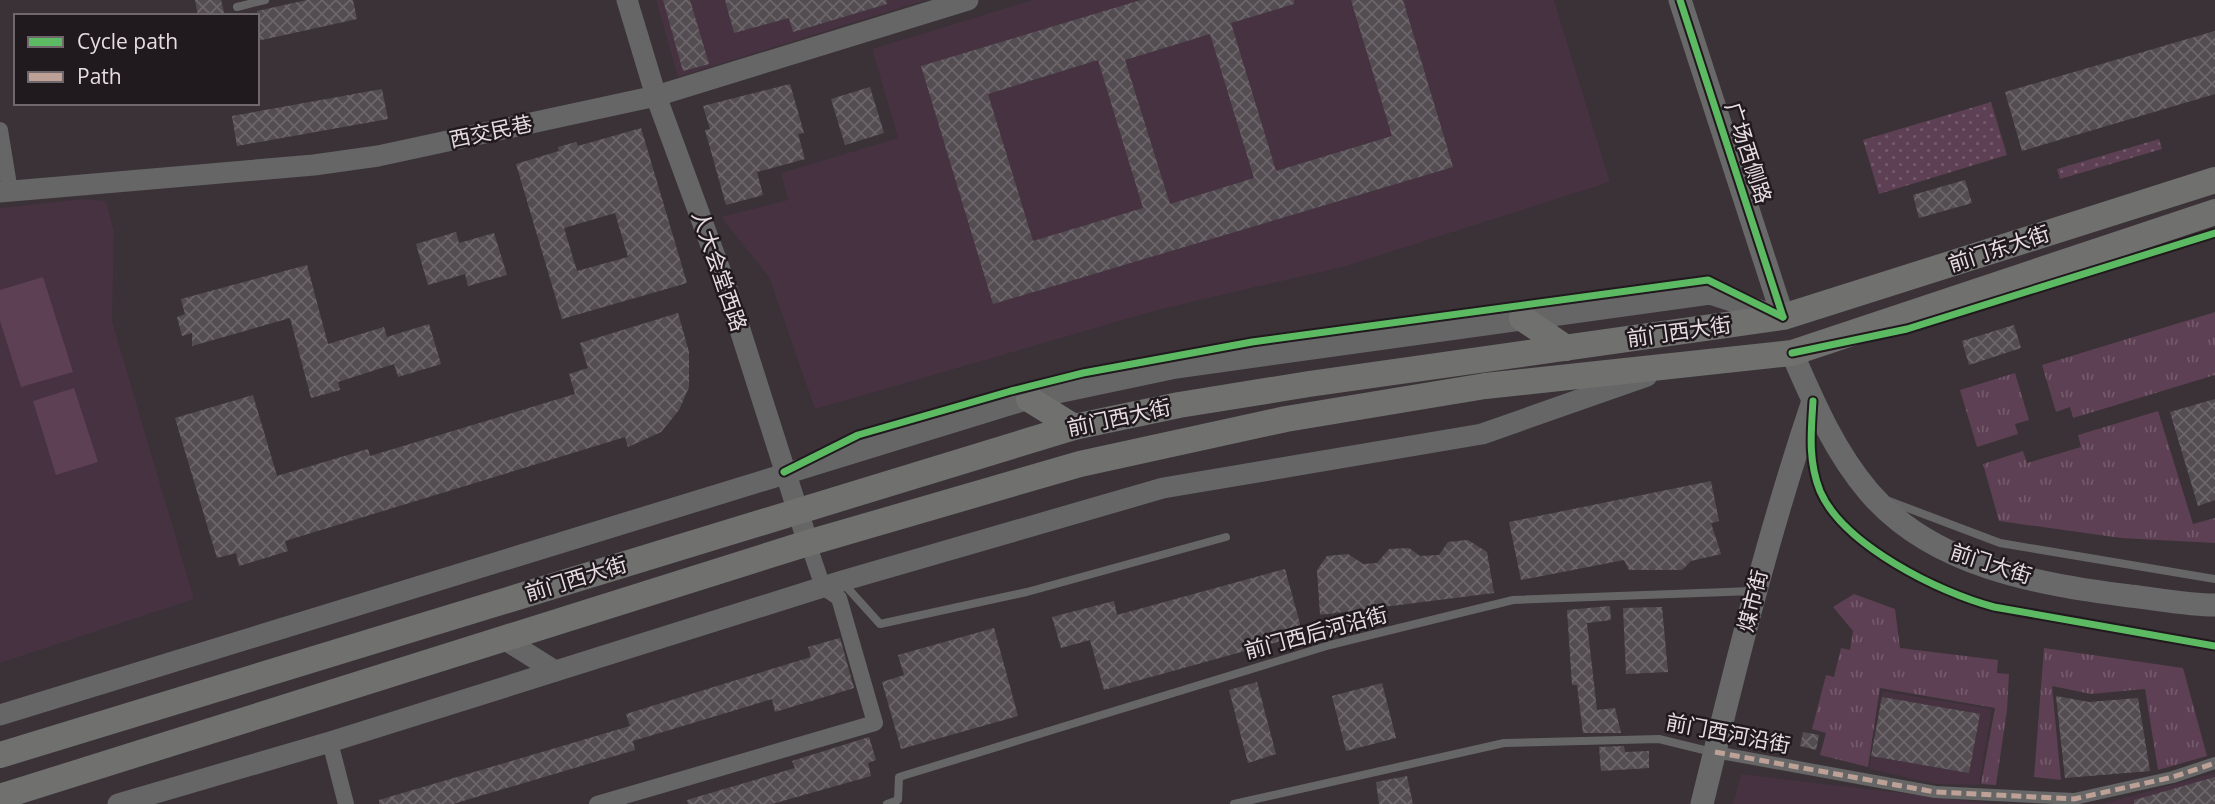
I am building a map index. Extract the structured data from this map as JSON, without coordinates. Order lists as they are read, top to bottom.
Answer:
{
  "streets": {
    "main road": [
      "广场西侧路",
      "前门东大街",
      "前门西大街",
      "前门大街",
      "煤市街"
    ],
    "street": ["西交民巷", "人大会堂西路", "前门西河沿街"],
    "lane": ["前门西后河沿街"]
  },
  "crossings": [
    ["西交民巷", "人大会堂西路"],
    ["广场西侧路", "前门东大街"],
    ["广场西侧路", "前门西大街"],
    ["前门东大街", "前门西大街"],
    ["前门东大街", "前门大街"],
    ["人大会堂西路", "前门西大街"],
    ["前门西大街", "前门大街"],
    ["前门大街", "煤市街"],
    ["煤市街", "前门西后河沿街"],
    ["煤市街", "前门西河沿街"]
  ],
  "legend": ["Cycle path", "Path"]
}
